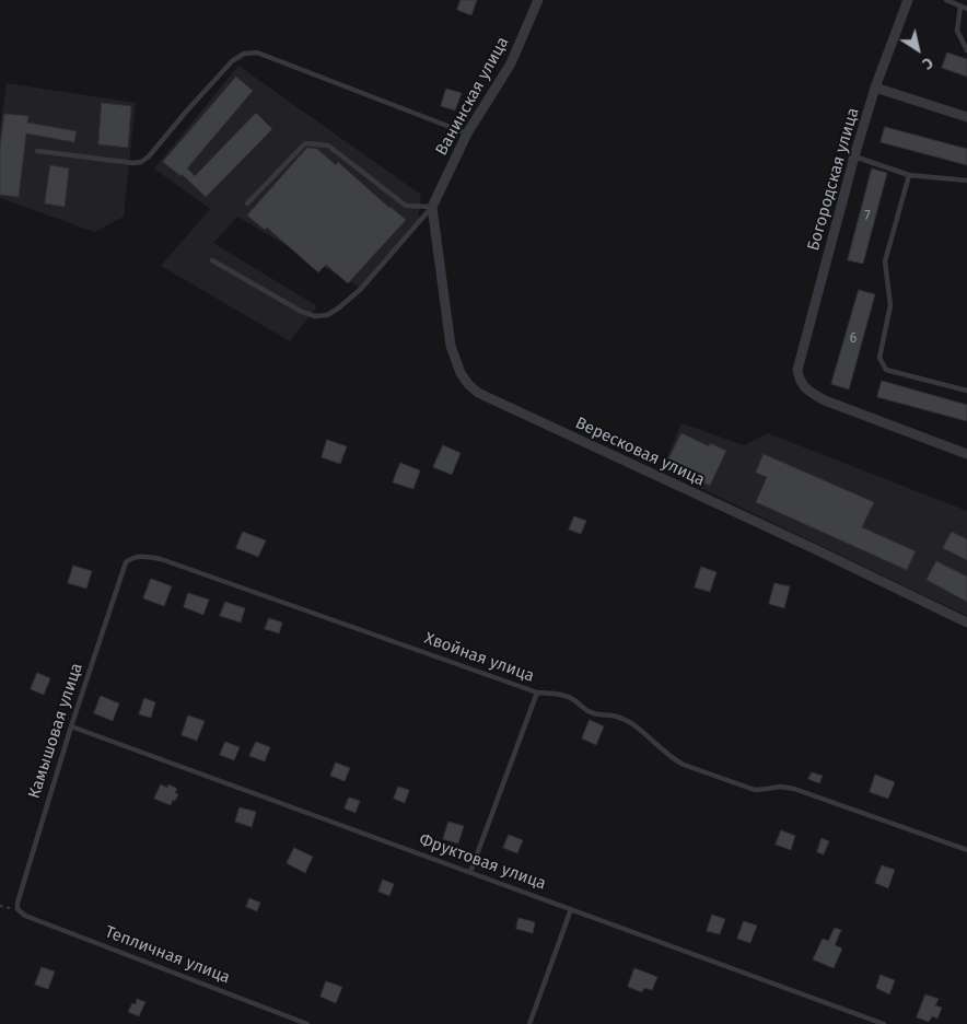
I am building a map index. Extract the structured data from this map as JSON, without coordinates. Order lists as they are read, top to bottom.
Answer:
{
  "streets": {
    "street": ["Ванинская улица", "Богородская улица", "Вересковая улица"],
    "lane": [
      "Хвойная улица",
      "Камышовая улица",
      "Фруктовая улица",
      "Тепличная улица"
    ]
  },
  "crossings": [
    ["Ванинская улица", "Вересковая улица"],
    ["Хвойная улица", "Камышовая улица"],
    ["Камышовая улица", "Фруктовая улица"],
    ["Камышовая улица", "Тепличная улица"]
  ],
  "house_numbers": ["7", "6"],
  "north": "bottom right"
}
